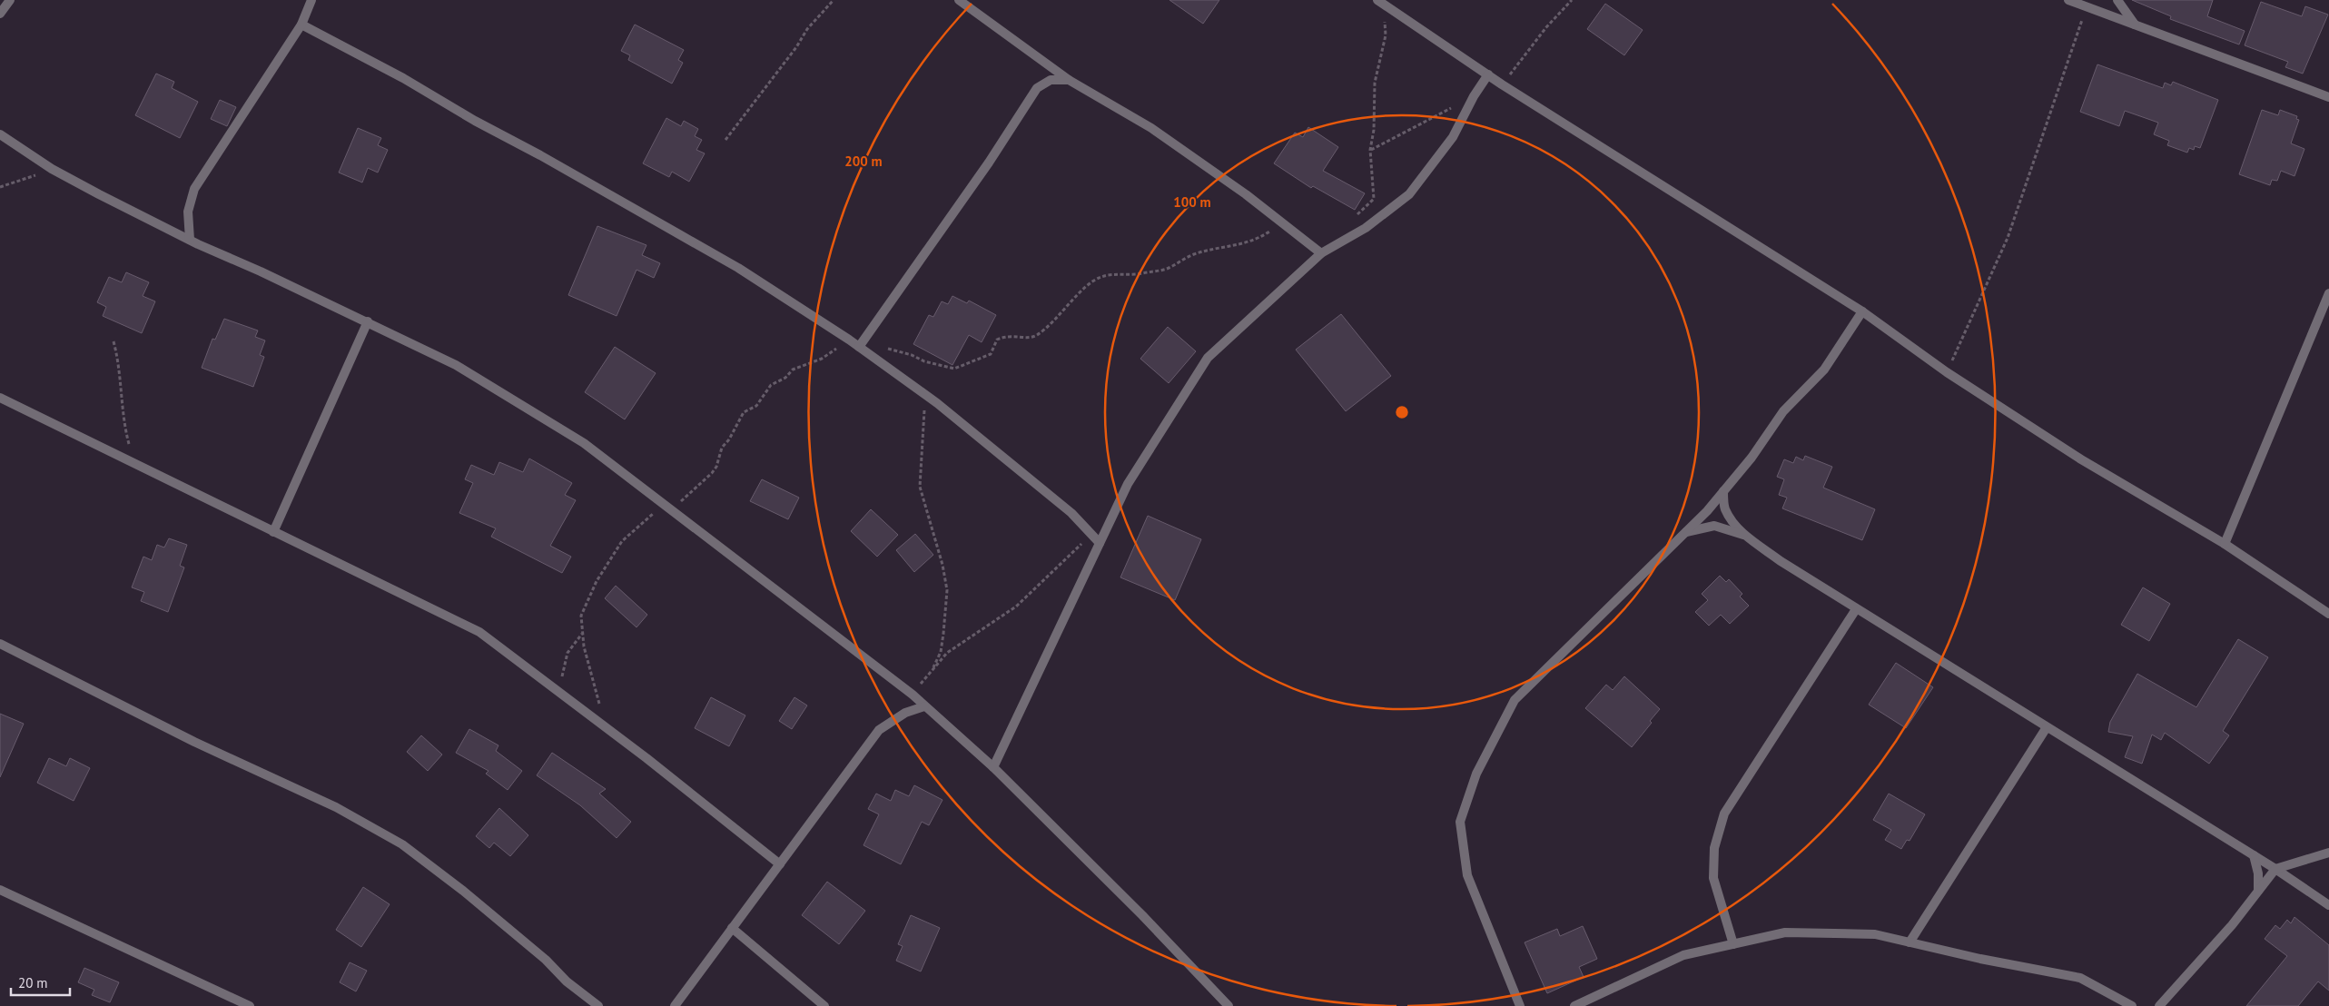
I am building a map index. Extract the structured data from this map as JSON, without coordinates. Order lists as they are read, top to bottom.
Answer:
{
  "scale_bar": "20 m",
  "rings": ["200 m", "100 m"]
}
